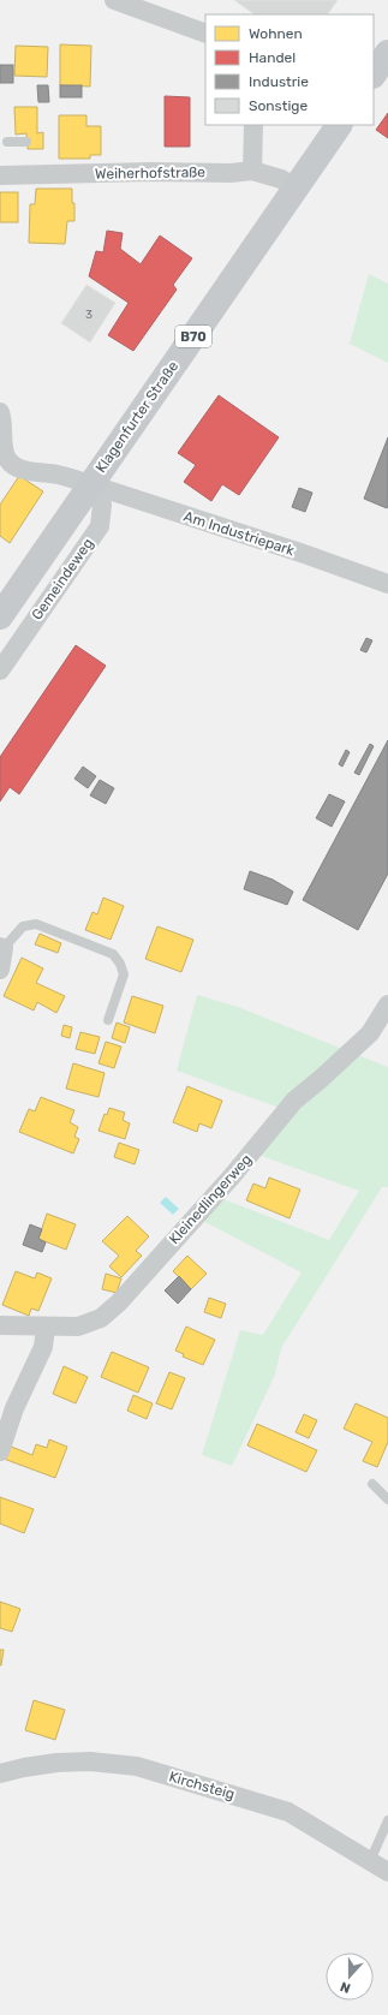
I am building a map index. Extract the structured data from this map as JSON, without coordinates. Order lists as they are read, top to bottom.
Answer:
{
  "streets": {
    "main road": ["B70", "Klagenfurter Straße"],
    "street": [
      "Weiherhofstraße",
      "Am Industriepark",
      "Gemeindeweg",
      "Kleinedlingerweg",
      "Kirchsteig"
    ]
  },
  "crossings": [
    ["Weiherhofstraße", "Klagenfurter Straße"],
    ["Klagenfurter Straße", "Am Industriepark"],
    ["Klagenfurter Straße", "Gemeindeweg"],
    ["Am Industriepark", "Gemeindeweg"]
  ],
  "house_numbers": ["3"],
  "legend": [
    "Wohnen",
    "Handel",
    "Industrie",
    "Sonstige"
  ],
  "north": "bottom"
}
